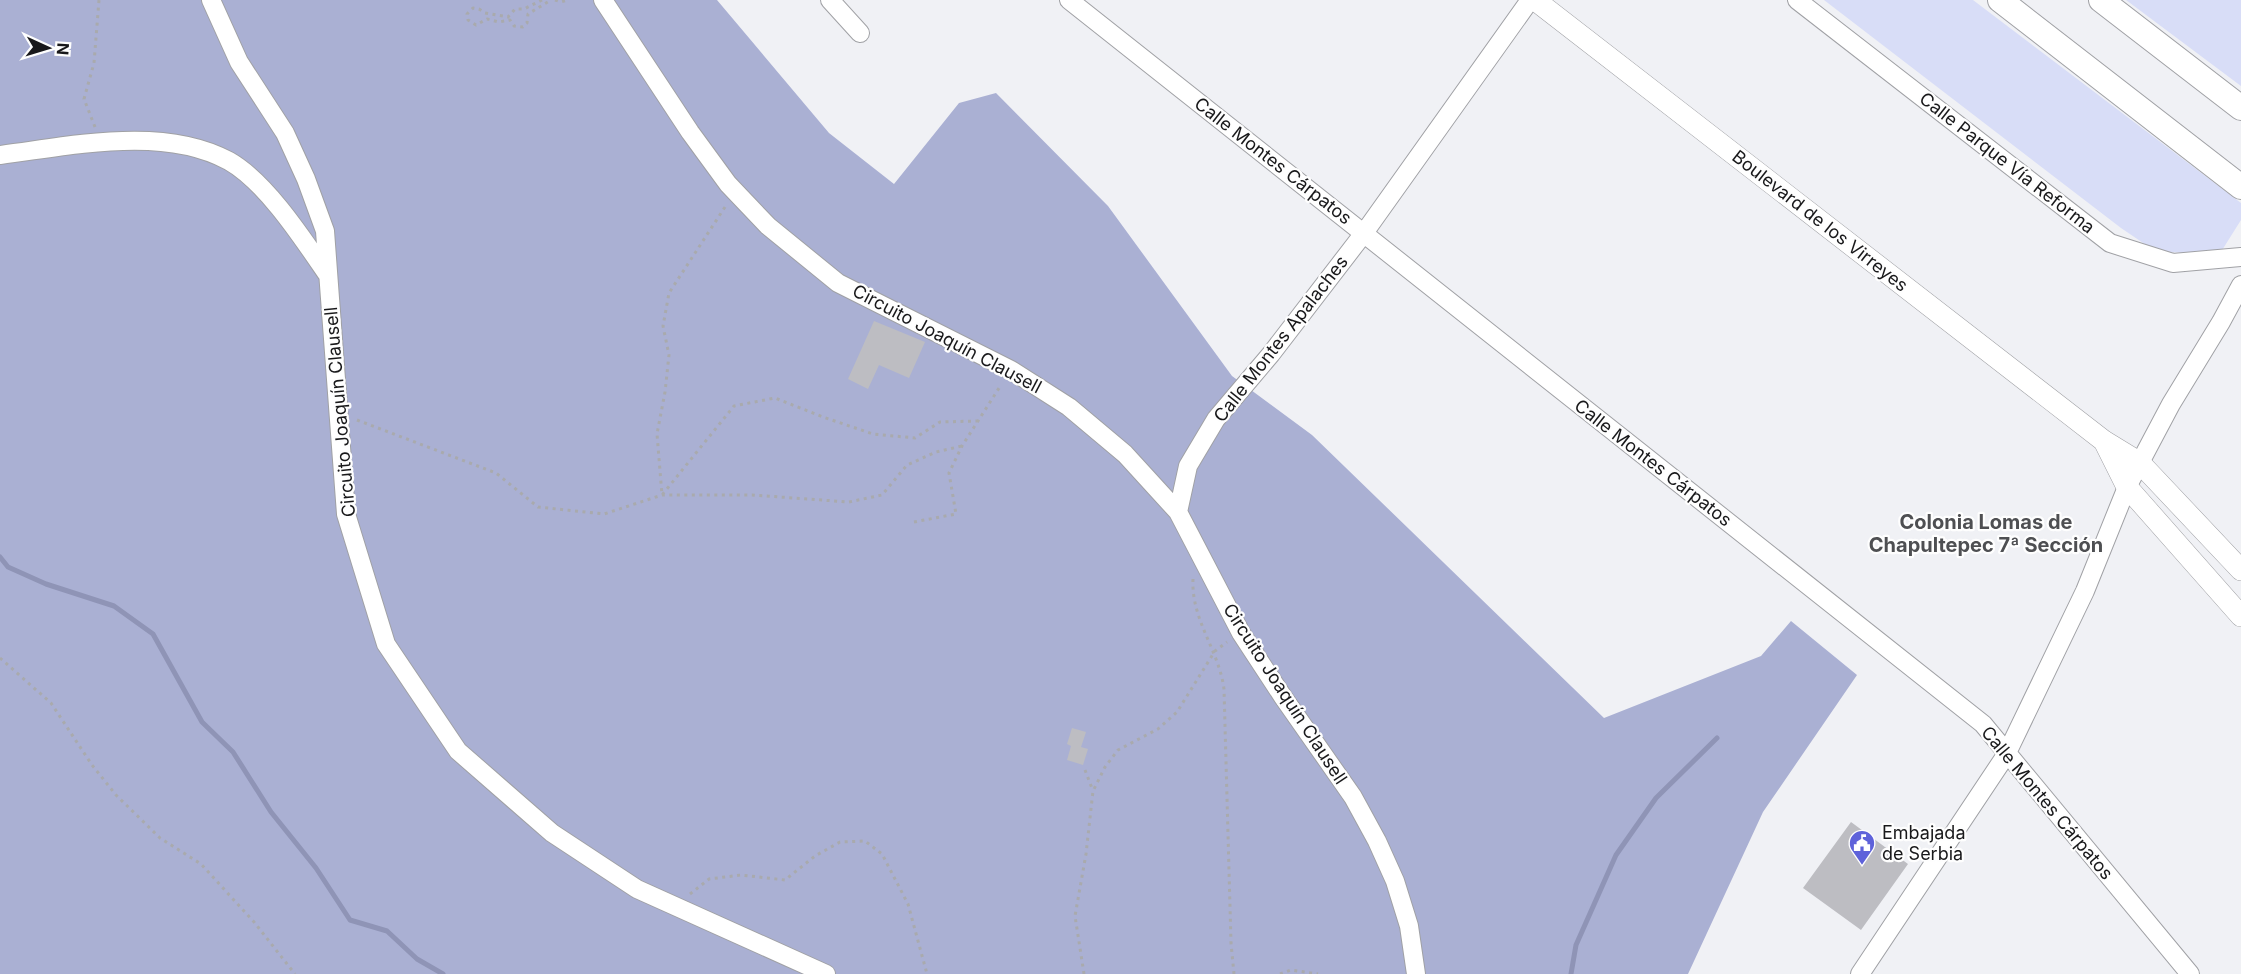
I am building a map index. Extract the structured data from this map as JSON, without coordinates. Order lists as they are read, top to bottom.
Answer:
{
  "streets": {
    "street": [
      "Calle Montes Cárpatos",
      "Calle Parque Vía Reforma",
      "Boulevard de los Virreyes",
      "Circuito Joaquín Clausell",
      "Calle Montes Apalaches"
    ]
  },
  "crossings": [
    ["Calle Montes Cárpatos", "Calle Montes Apalaches"],
    ["Circuito Joaquín Clausell", "Calle Montes Apalaches"]
  ],
  "districts": ["Colonia Lomas de Chapultepec 7ª Sección"],
  "places": {
    "public building": ["Embajada de Serbia"]
  },
  "north": "right"
}
